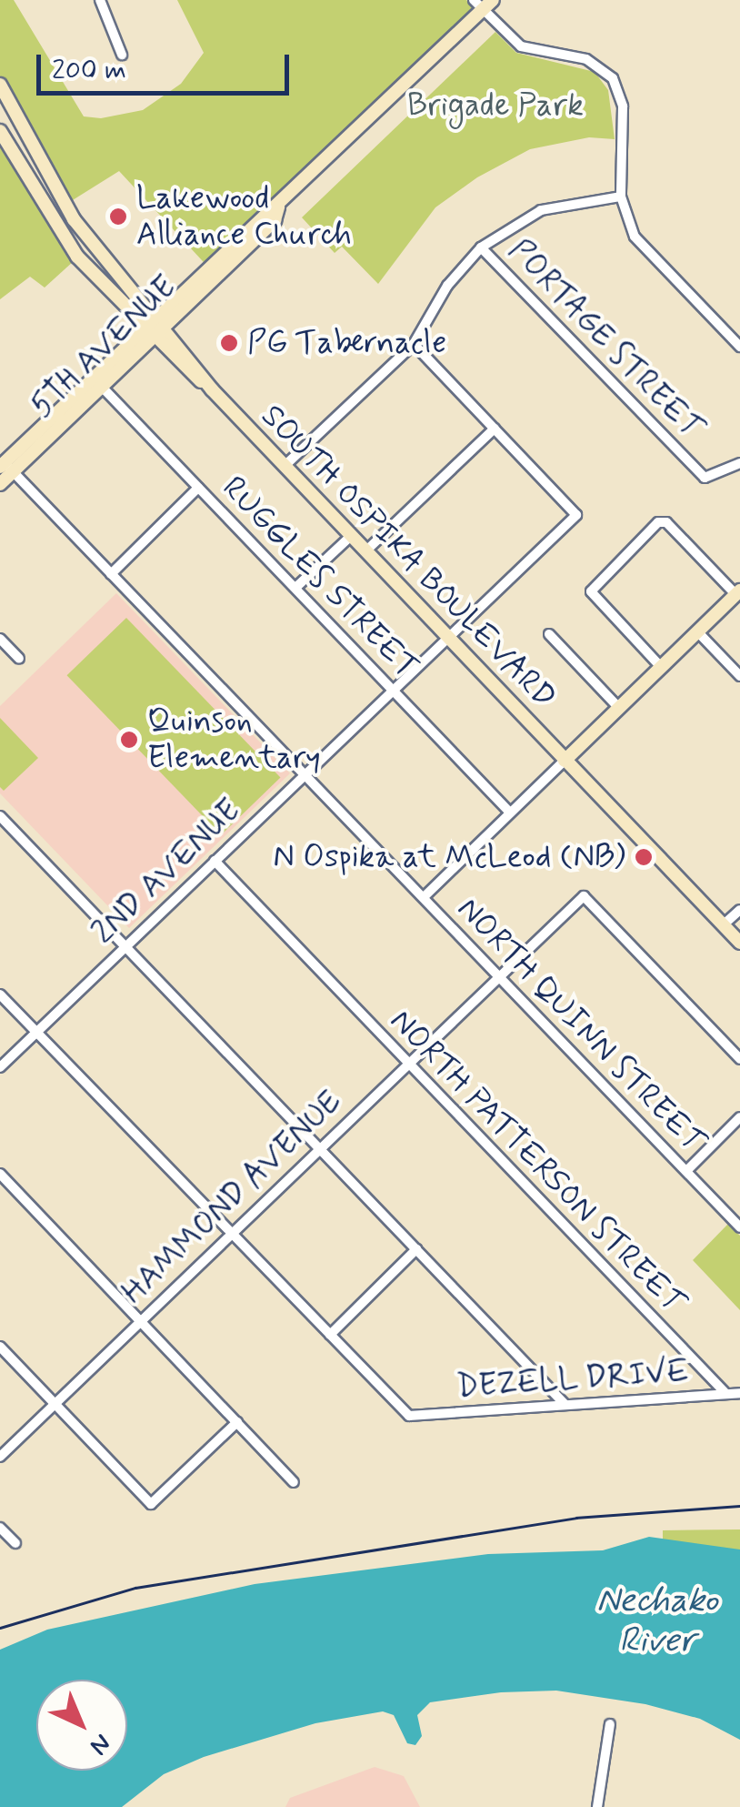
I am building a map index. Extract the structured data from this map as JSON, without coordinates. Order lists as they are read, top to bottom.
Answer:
{
  "streets": {
    "main road": ["5TH AVENUE", "SOUTH OSPIKA BOULEVARD"],
    "street": [
      "PORTAGE STREET",
      "RUGGLES STREET",
      "2ND AVENUE",
      "NORTH QUINN STREET",
      "NORTH PATTERSON STREET",
      "HAMMOND AVENUE",
      "DEZELL DRIVE"
    ]
  },
  "crossings": [
    ["5TH AVENUE", "SOUTH OSPIKA BOULEVARD"],
    ["5TH AVENUE", "RUGGLES STREET"],
    ["5TH AVENUE", "NORTH QUINN STREET"],
    ["SOUTH OSPIKA BOULEVARD", "2ND AVENUE"],
    ["RUGGLES STREET", "2ND AVENUE"],
    ["2ND AVENUE", "NORTH QUINN STREET"],
    ["2ND AVENUE", "NORTH PATTERSON STREET"],
    ["NORTH QUINN STREET", "HAMMOND AVENUE"],
    ["NORTH PATTERSON STREET", "HAMMOND AVENUE"],
    ["NORTH PATTERSON STREET", "DEZELL DRIVE"]
  ],
  "water": ["Nechako River"],
  "parks": ["Brigade Park"],
  "places": [
    "Lakewood Alliance Church",
    "PG Tabernacle",
    "Quinson Elementary",
    "N Ospika at McLeod (NB)"
  ],
  "scale_bar": "200 m",
  "north": "bottom right"
}
